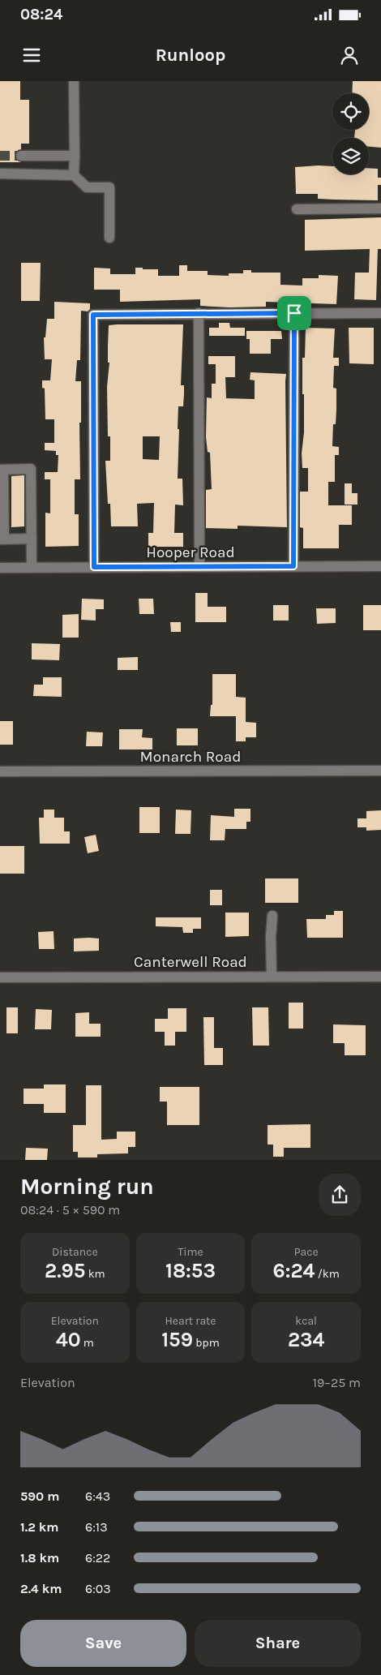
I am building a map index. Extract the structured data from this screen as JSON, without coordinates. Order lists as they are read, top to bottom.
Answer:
{
  "streets": {
    "street": ["Hooper Road", "Monarch Road", "Canterwell Road"]
  },
  "page": {
    "status": "08:24",
    "header": "Runloop",
    "heading": ["Morning run", "08:24 · 5 × 590 m"],
    "stats": [
      ["Distance", "2.95 km"],
      ["Time", "18:53"],
      ["Pace", "6:24 /km"],
      ["Elevation", "40 m"],
      ["Heart rate", "159 bpm"],
      ["kcal", "234"]
    ],
    "chart": ["Elevation", "19–25 m"],
    "list": [
      {
        "name": "590 m",
        "note": "6:43"
      },
      {
        "name": "1.2 km",
        "note": "6:13"
      },
      {
        "name": "1.8 km",
        "note": "6:22"
      },
      {
        "name": "2.4 km",
        "note": "6:03"
      }
    ],
    "buttons": ["Save", "Share"]
  }
}
